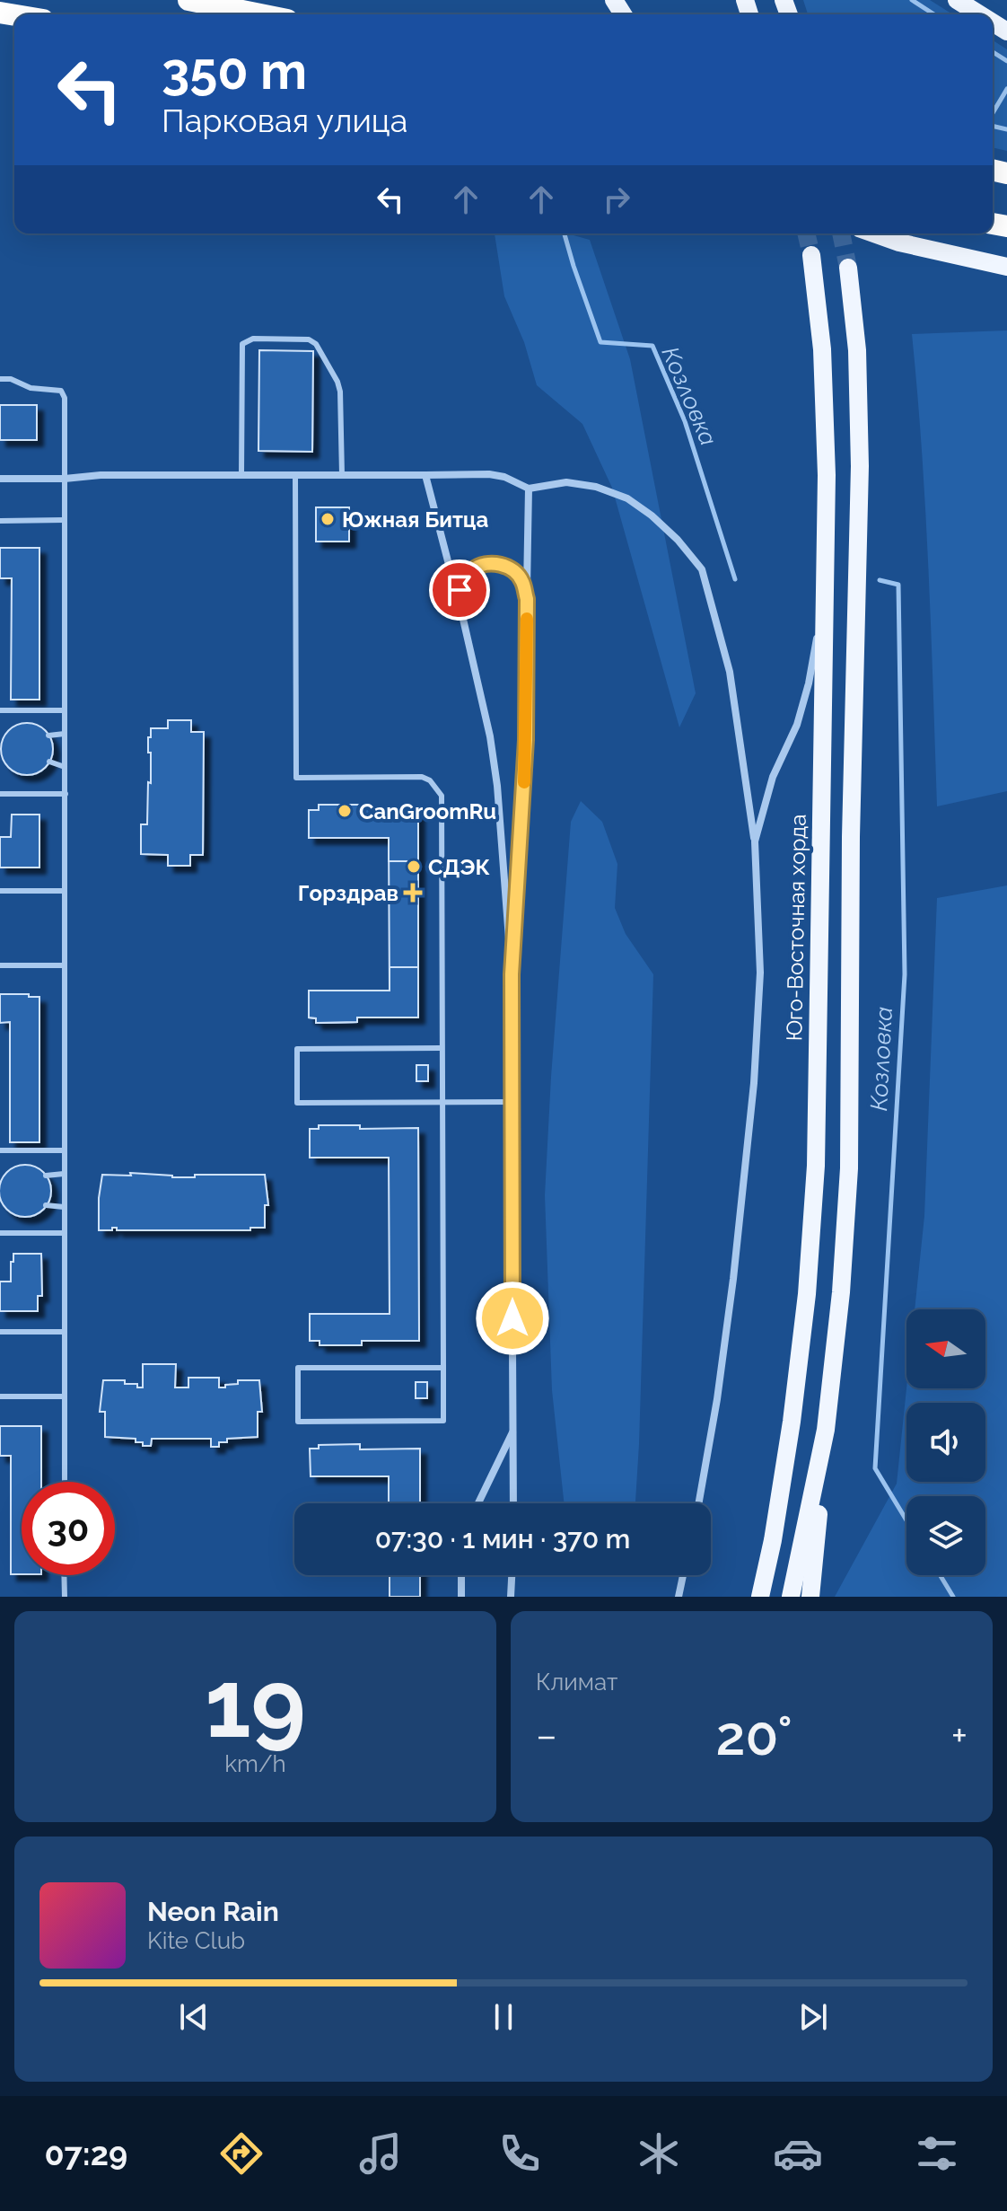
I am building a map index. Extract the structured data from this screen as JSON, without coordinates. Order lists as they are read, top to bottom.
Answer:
{
  "streets": {
    "main road": ["Юго-Восточная хорда"]
  },
  "water": ["Козловка"],
  "places": {
    "other": ["Южная Битца", "CanGroomRu", "СДЭК"],
    "health": ["Горздрав"]
  },
  "north": "left",
  "page": {
    "turn": ["350 m", "Парковая улица"],
    "limit": "30",
    "trip": "07:30 · 1 мин · 370 m",
    "tile": [
      ["19", "km/h"],
      "Климат"
    ],
    "heat": ["−", "20°", "+"],
    "song": ["Neon Rain", "Kite Club"],
    "tabs": "07:29"
  }
}
